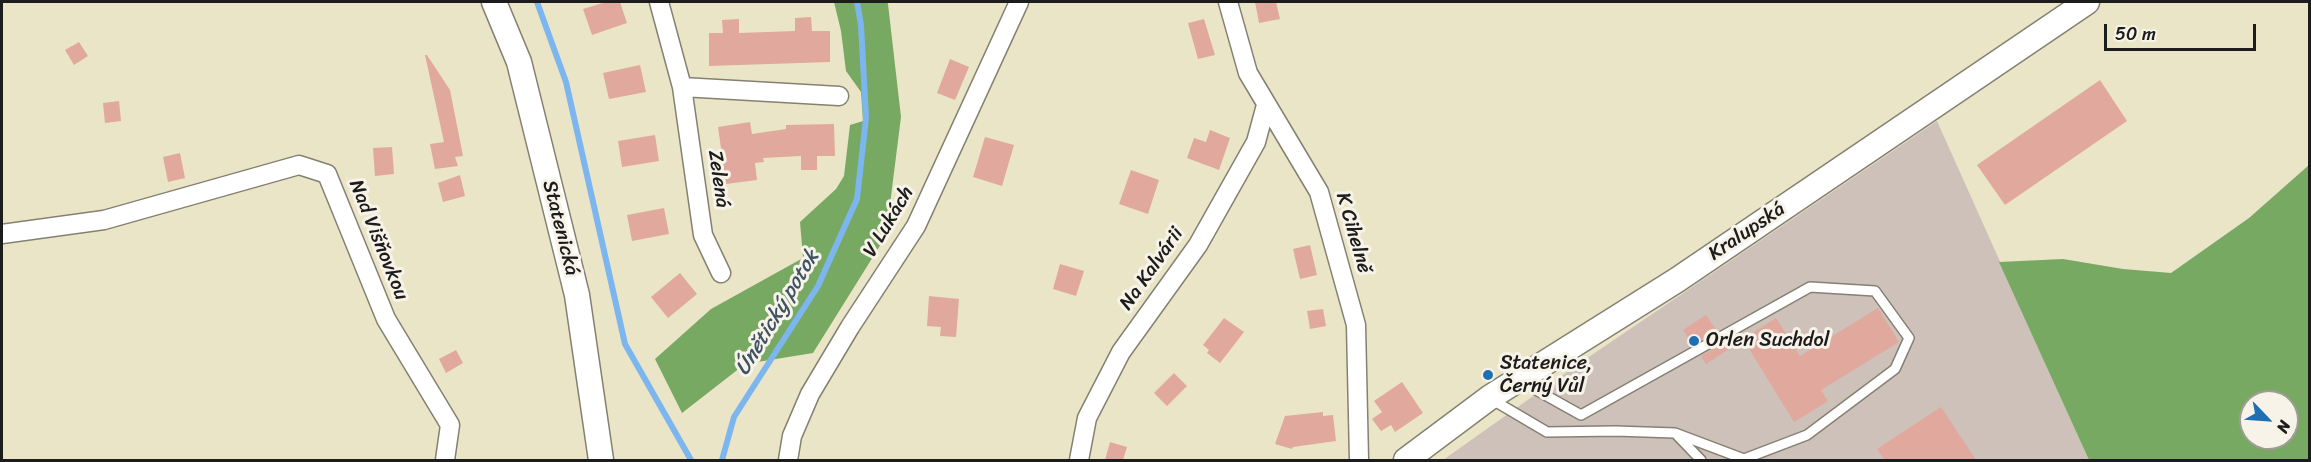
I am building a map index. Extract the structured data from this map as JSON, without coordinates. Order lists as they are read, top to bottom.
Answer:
{
  "streets": {
    "main road": ["Statenická", "Kralupská"],
    "street": [
      "Zelená",
      "V Lukách",
      "K Cihelně",
      "Nad Višňovkou",
      "Na Kalvárii"
    ]
  },
  "crossings": [
    ["K Cihelně", "Na Kalvárii"]
  ],
  "water": ["Únětický potok"],
  "places": ["Orlen Suchdol", "Statenice, Černý Vůl"],
  "scale_bar": "50 m",
  "north": "bottom right"
}
